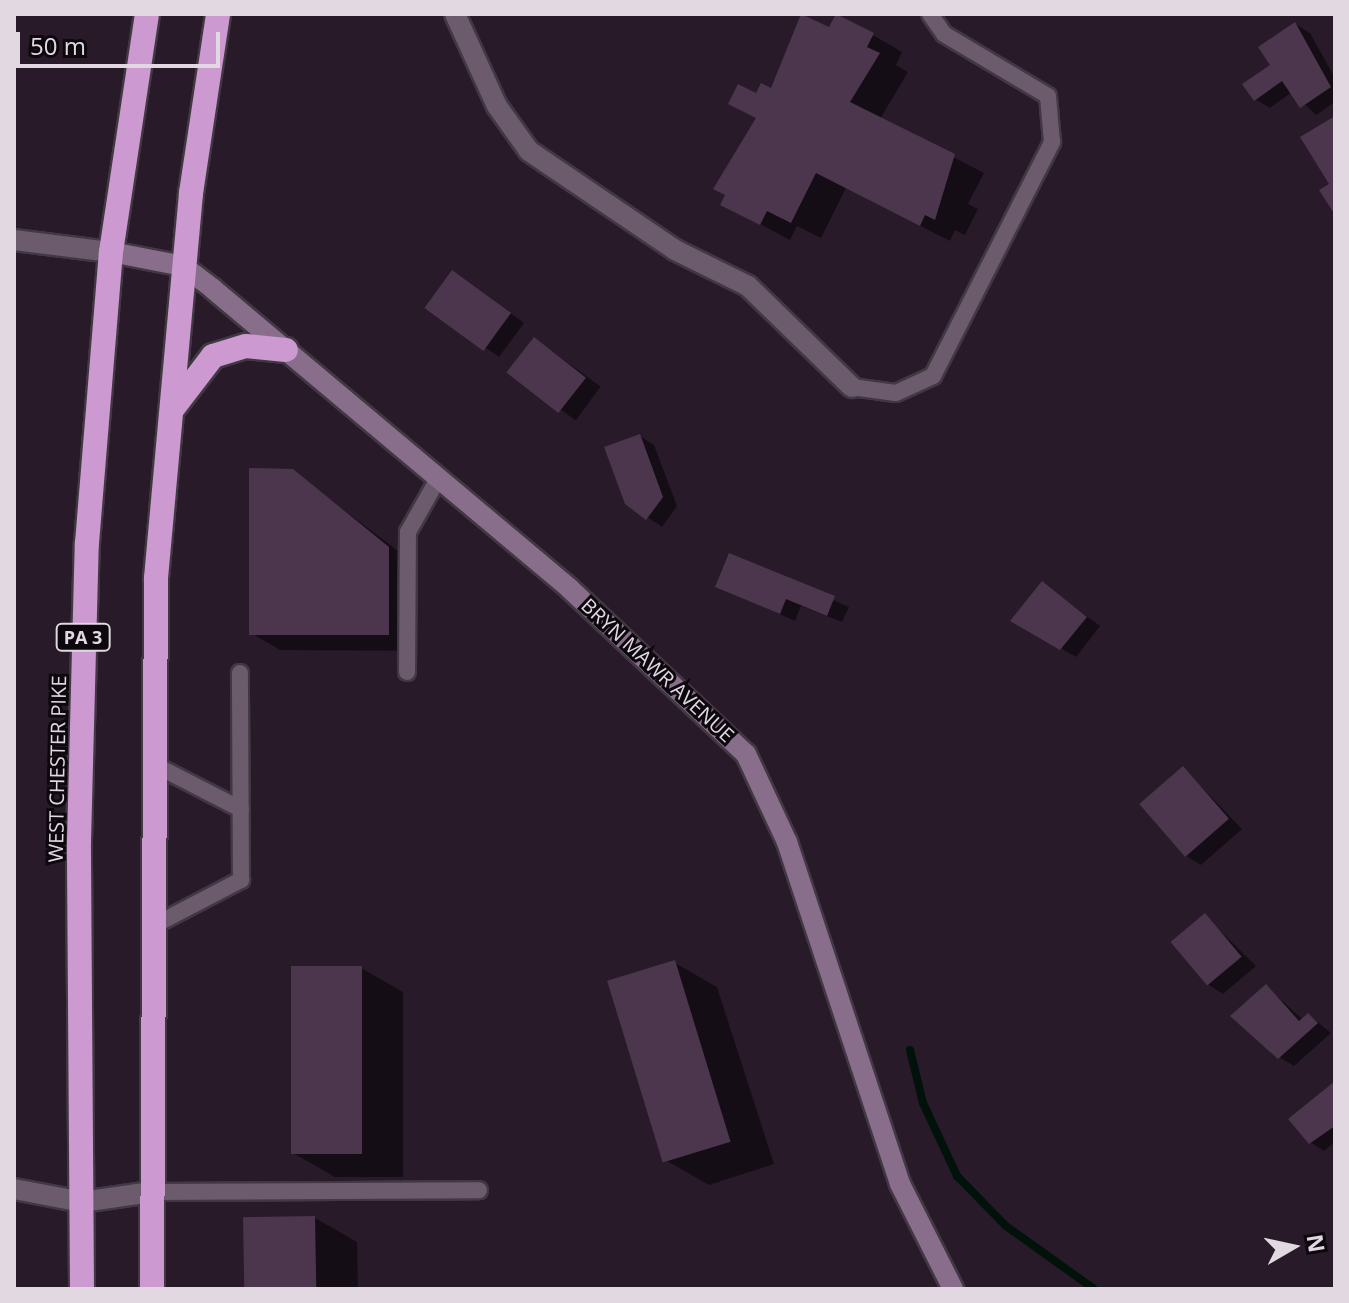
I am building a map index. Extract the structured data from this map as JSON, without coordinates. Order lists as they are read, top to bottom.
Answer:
{
  "streets": {
    "highway": ["PA 3", "WEST CHESTER PIKE"],
    "main road": ["BRYN MAWR AVENUE"]
  },
  "crossings": [
    ["BRYN MAWR AVENUE", "WEST CHESTER PIKE"]
  ],
  "scale_bar": "50 m",
  "north": "right"
}
